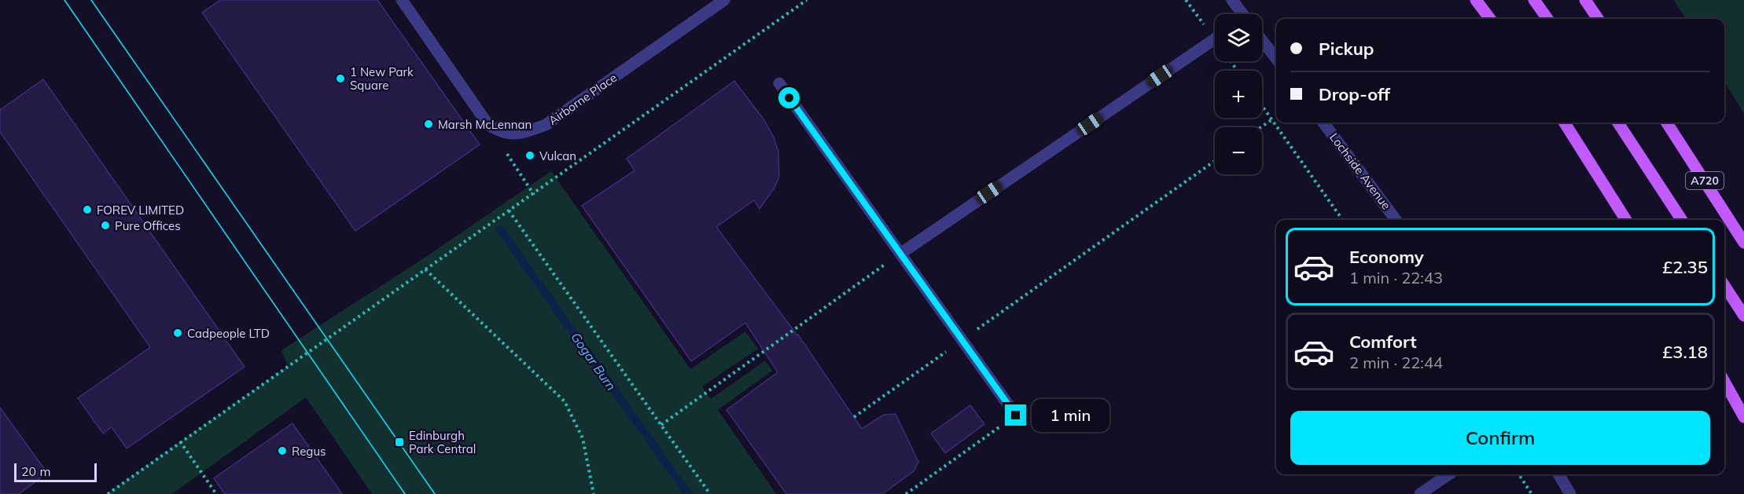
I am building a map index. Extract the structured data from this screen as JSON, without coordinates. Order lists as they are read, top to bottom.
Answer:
{
  "streets": {
    "main road": ["A720"],
    "street": ["Airborne Place", "Lochside Avenue"]
  },
  "water": ["Gogar Burn"],
  "places": {
    "other": [
      "1 New Park Square",
      "Marsh McLennan",
      "Vulcan",
      "FOREV LIMITED",
      "Pure Offices",
      "Cadpeople LTD",
      "Regus"
    ],
    "transit": ["Edinburgh Park Central"]
  },
  "scale_bar": "20 m",
  "page": {
    "map_buttons": ["+", "−"],
    "banner": ["Pickup", "Drop-off"],
    "list": [
      {
        "name": "Economy",
        "note": "1 min · 22:43",
        "value": "£2.35"
      },
      {
        "name": "Comfort",
        "note": "2 min · 22:44",
        "value": "£3.18"
      }
    ],
    "bubble": "1 min",
    "buttons": "Confirm",
    "scale": "20 m"
  }
}
